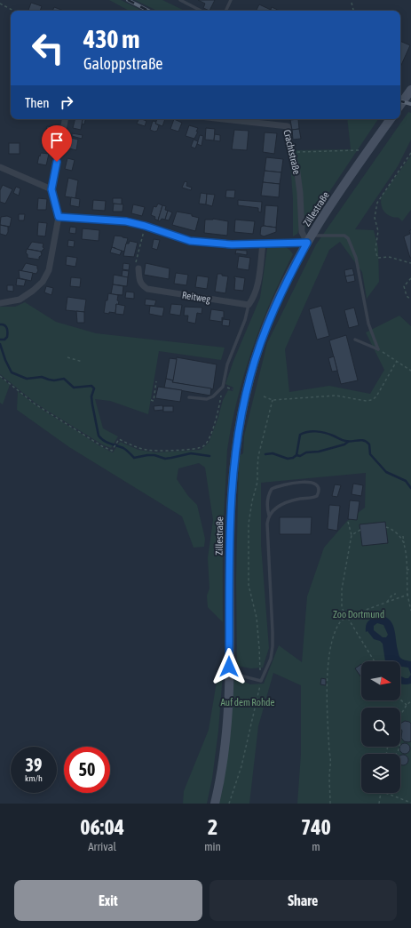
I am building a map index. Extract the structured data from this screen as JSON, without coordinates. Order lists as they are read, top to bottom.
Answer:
{
  "streets": {
    "main road": ["Zillestraße"],
    "street": ["Crachtstraße", "Reitweg"]
  },
  "crossings": [
    ["Crachtstraße", "Zillestraße"]
  ],
  "parks": ["Zoo Dortmund", "Auf dem Rohde"],
  "north": "right",
  "page": {
    "turn": ["430 m", "Galoppstraße"],
    "then": "Then",
    "speed": "39 km/h",
    "limit": "50",
    "eta": [
      "06:04",
      "Arrival",
      "2",
      "min",
      "740",
      "m"
    ],
    "buttons": ["Exit", "Share"]
  }
}
